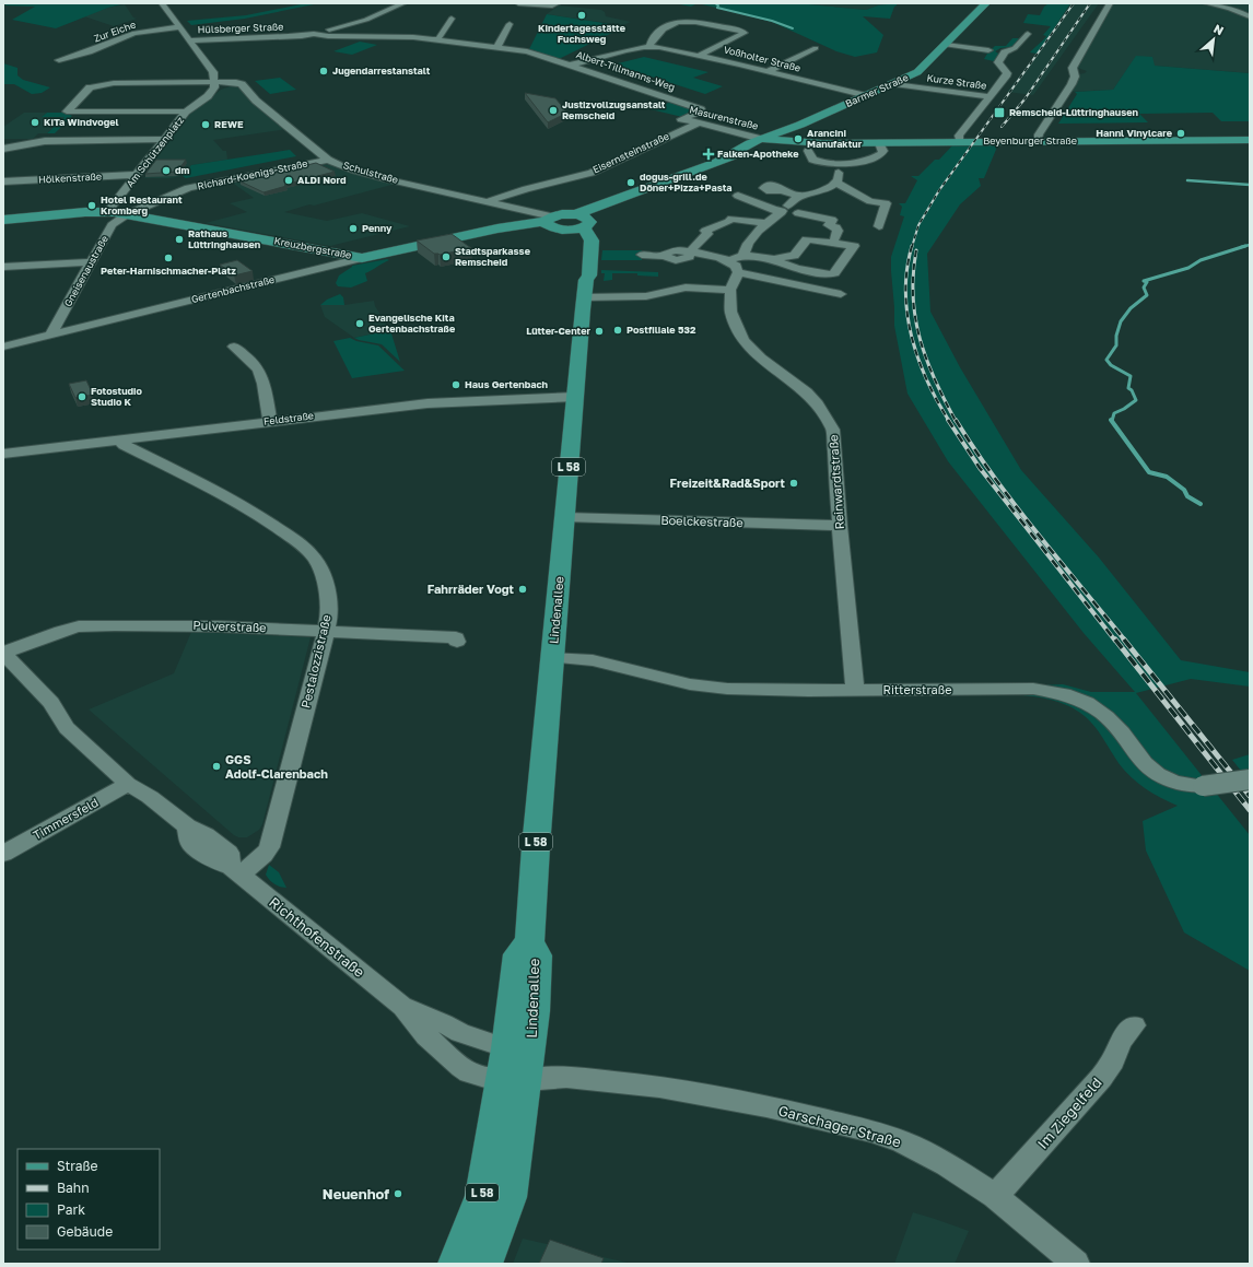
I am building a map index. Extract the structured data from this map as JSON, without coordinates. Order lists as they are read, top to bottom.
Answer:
{
  "streets": {
    "main road": [
      "Barmer Straße",
      "Beyenburger Straße",
      "Kreuzbergstraße",
      "Gertenbachstraße",
      "L 58",
      "Lindenallee"
    ],
    "street": [
      "Hülsberger Straße",
      "Zur Eiche",
      "Voßholter Straße",
      "Albert-Tillmanns-Weg",
      "Kurze Straße",
      "Masurenstraße",
      "Am Schützenplatz",
      "Eisernsteinstraße",
      "Schulstraße",
      "Richard-Koenigs-Straße",
      "Hölkenstraße",
      "Gneisenaustraße",
      "Feldstraße",
      "Reinwardtstraße",
      "Boelckestraße",
      "Pulverstraße",
      "Pestalozzistraße",
      "Ritterstraße",
      "Timmersfeld",
      "Richthofenstraße",
      "Im Ziegelfeld",
      "Garschager Straße"
    ]
  },
  "crossings": [
    ["Hülsberger Straße", "Albert-Tillmanns-Weg"],
    ["Voßholter Straße", "Albert-Tillmanns-Weg"],
    ["Voßholter Straße", "Barmer Straße"],
    ["Albert-Tillmanns-Weg", "Masurenstraße"],
    ["Kurze Straße", "Barmer Straße"],
    ["Barmer Straße", "Masurenstraße"],
    ["Barmer Straße", "Lindenallee"],
    ["Masurenstraße", "Eisernsteinstraße"],
    ["Am Schützenplatz", "Schulstraße"],
    ["Am Schützenplatz", "Hölkenstraße"],
    ["Am Schützenplatz", "Kreuzbergstraße"],
    ["Eisernsteinstraße", "Schulstraße"],
    ["Schulstraße", "Richard-Koenigs-Straße"],
    ["Schulstraße", "Gertenbachstraße"],
    ["Richard-Koenigs-Straße", "Kreuzbergstraße"],
    ["Richard-Koenigs-Straße", "Gneisenaustraße"],
    ["Kreuzbergstraße", "Gneisenaustraße"],
    ["Kreuzbergstraße", "Gertenbachstraße"],
    ["Gneisenaustraße", "Gertenbachstraße"],
    ["Feldstraße", "Lindenallee"],
    ["Feldstraße", "Pestalozzistraße"],
    ["L 58", "Lindenallee"],
    ["L 58", "Richthofenstraße"],
    ["L 58", "Garschager Straße"],
    ["Reinwardtstraße", "Boelckestraße"],
    ["Reinwardtstraße", "Ritterstraße"],
    ["Boelckestraße", "Lindenallee"],
    ["Lindenallee", "Ritterstraße"],
    ["Lindenallee", "Richthofenstraße"],
    ["Lindenallee", "Garschager Straße"],
    ["Pulverstraße", "Pestalozzistraße"],
    ["Pulverstraße", "Richthofenstraße"],
    ["Pestalozzistraße", "Richthofenstraße"],
    ["Timmersfeld", "Richthofenstraße"],
    ["Richthofenstraße", "Garschager Straße"],
    ["Im Ziegelfeld", "Garschager Straße"]
  ],
  "places": {
    "other": [
      "Kindertagesstätte Fuchsweg",
      "Jugendarrestanstalt",
      "Justizvollzugsanstalt Remscheid",
      "KiTa Windvogel",
      "REWE",
      "Hannl Vinylcare",
      "Arancini Manufaktur",
      "dm",
      "ALDI Nord",
      "dogus-grill.de Döner+Pizza+Pasta",
      "Hotel Restaurant Kromberg",
      "Penny",
      "Rathaus Lüttringhausen",
      "Stadtsparkasse Remscheid",
      "Peter-Harnischmacher-Platz",
      "Evangelische Kita Gertenbachstraße",
      "Postfiliale 532",
      "Lütter-Center",
      "Haus Gertenbach",
      "Fotostudio Studio K",
      "Freizeit&Rad&Sport",
      "Fahrräder Vogt",
      "GGS Adolf-Clarenbach",
      "Neuenhof"
    ],
    "transit": ["Remscheid-Lüttringhausen"],
    "health": ["Falken-Apotheke"]
  },
  "legend": [
    "Straße",
    "Bahn",
    "Park",
    "Gebäude"
  ],
  "north": "top right"
}
